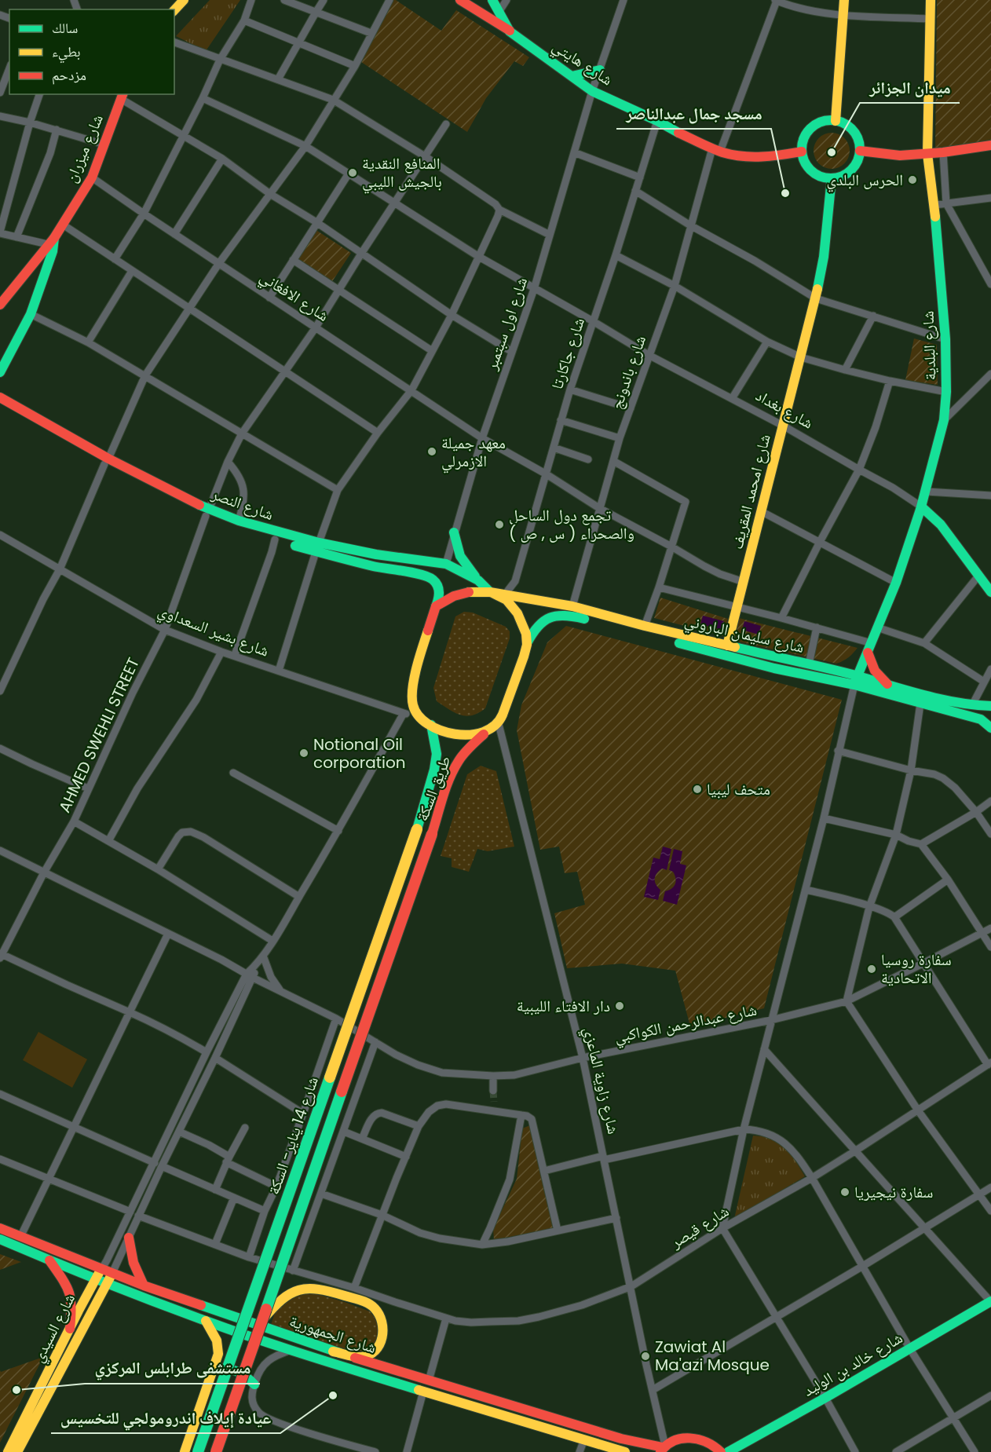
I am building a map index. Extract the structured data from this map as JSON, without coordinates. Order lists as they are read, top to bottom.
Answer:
{
  "streets": {
    "main road": [
      "شارع هايتي",
      "شارع ميزران",
      "شارع البلدية",
      "شارع بغداد",
      "شارع امحمد المقريف",
      "شارع النصر",
      "شارع سليمان الباروني",
      "طريق السكة",
      "شارع 14 يناير- السكة",
      "شارع السيدي",
      "شارع الجمهورية",
      "شارع خالد بن الوليد"
    ],
    "street": [
      "شارع الافغاني",
      "شارع اول سبتمبر",
      "شارع جاكارتا",
      "شارع باندونج",
      "شارع بشير السعداوي",
      "AHMED SWEHLI STREET",
      "شارع عبدالرحمن الكواكبي",
      "شارع زاوية الماعزي",
      "شارع قيصر"
    ]
  },
  "crossings": [
    ["شارع هايتي", "شارع اول سبتمبر"],
    ["شارع هايتي", "شارع جاكارتا"],
    ["شارع هايتي", "شارع باندونج"],
    ["شارع هايتي", "شارع امحمد المقريف"],
    ["شارع ميزران", "شارع الافغاني"],
    ["شارع الافغاني", "شارع اول سبتمبر"],
    ["شارع الافغاني", "شارع جاكارتا"],
    ["شارع الافغاني", "شارع باندونج"],
    ["شارع الافغاني", "شارع امحمد المقريف"],
    ["شارع الافغاني", "AHMED SWEHLI STREET"],
    ["شارع اول سبتمبر", "شارع بغداد"],
    ["شارع اول سبتمبر", "شارع النصر"],
    ["شارع البلدية", "شارع بغداد"],
    ["شارع البلدية", "شارع سليمان الباروني"],
    ["شارع جاكارتا", "شارع بغداد"],
    ["شارع جاكارتا", "شارع سليمان الباروني"],
    ["شارع باندونج", "شارع بغداد"],
    ["شارع باندونج", "شارع سليمان الباروني"],
    ["شارع بغداد", "شارع امحمد المقريف"],
    ["شارع بغداد", "AHMED SWEHLI STREET"],
    ["شارع امحمد المقريف", "شارع سليمان الباروني"],
    ["شارع النصر", "شارع بشير السعداوي"],
    ["شارع النصر", "شارع سليمان الباروني"],
    ["شارع النصر", "AHMED SWEHLI STREET"],
    ["شارع النصر", "طريق السكة"],
    ["شارع النصر", "شارع زاوية الماعزي"],
    ["شارع بشير السعداوي", "شارع سليمان الباروني"],
    ["شارع بشير السعداوي", "AHMED SWEHLI STREET"],
    ["شارع بشير السعداوي", "طريق السكة"],
    ["شارع بشير السعداوي", "شارع زاوية الماعزي"],
    ["شارع سليمان الباروني", "طريق السكة"],
    ["شارع سليمان الباروني", "شارع زاوية الماعزي"],
    ["AHMED SWEHLI STREET", "شارع عبدالرحمن الكواكبي"],
    ["طريق السكة", "شارع زاوية الماعزي"],
    ["طريق السكة", "شارع 14 يناير- السكة"],
    ["شارع عبدالرحمن الكواكبي", "شارع زاوية الماعزي"],
    ["شارع زاوية الماعزي", "شارع قيصر"],
    ["شارع زاوية الماعزي", "شارع الجمهورية"],
    ["شارع السيدي", "شارع الجمهورية"]
  ],
  "places": [
    "ميدان الجزائر",
    "المنافع النقدية بالجيش الليبي",
    "الحرس البلدي",
    "مسجد جمال عبدالناصر",
    "معهد جميلة الازمرلي",
    "تجمع دول الساحل والصحراء ( س , ص )",
    "Notional Oil corporation",
    "متحف ليبيا",
    "سفارة روسيا الاتحادية",
    "دار اﻻفتاء الليبية",
    "سفارة نيجيريا",
    "Zawiat Al Ma'azi Mosque",
    "مستشفى طرابلس المركزي",
    "عيادة إيلاف اندرومولجي للتخسيس"
  ],
  "legend": ["سالك", "بطيء", "مزدحم"]
}
